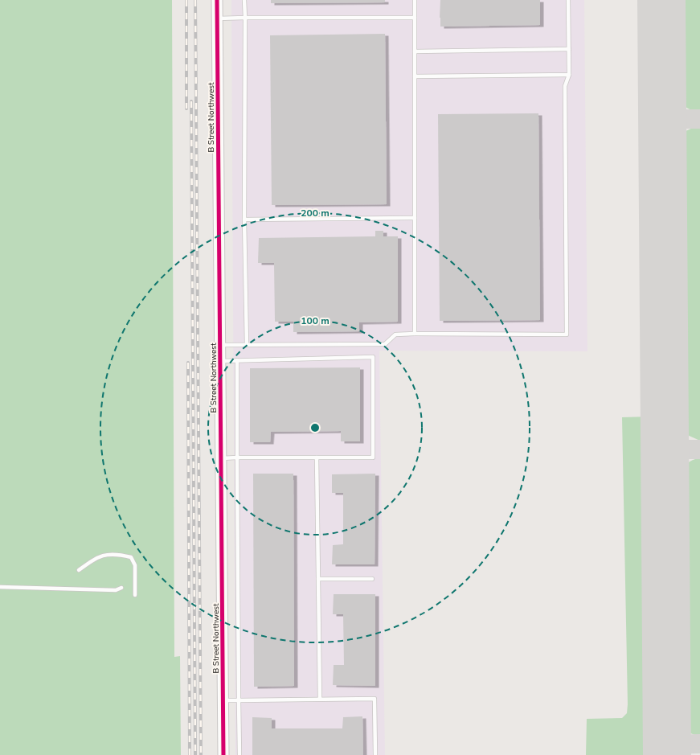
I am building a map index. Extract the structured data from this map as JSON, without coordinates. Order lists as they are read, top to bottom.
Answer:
{
  "streets": {
    "street": ["B Street Northwest"]
  },
  "rings": ["200 m", "100 m"]
}
